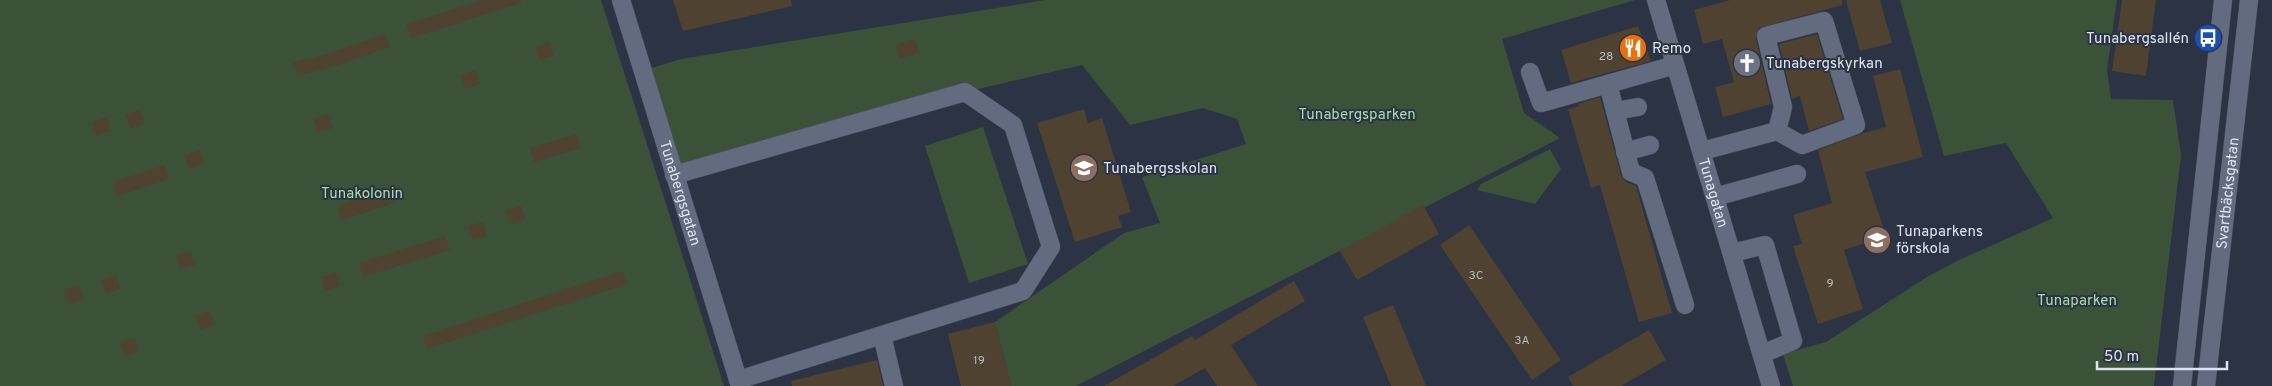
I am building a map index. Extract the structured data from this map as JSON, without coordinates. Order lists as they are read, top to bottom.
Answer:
{
  "streets": {
    "street": ["Tunabergsgatan", "Tunagatan", "Svartbäcksgatan"]
  },
  "parks": ["Tunabergsparken", "Tunakolonin", "Tunaparken"],
  "places": {
    "bus stop": ["Tunabergsallén"],
    "restaurant": ["Remo"],
    "church": ["Tunabergskyrkan"],
    "school or university": ["Tunabergsskolan", "Tunaparkens förskola"]
  },
  "house_numbers": [
    "28",
    "3C",
    "9",
    "3A",
    "19"
  ],
  "scale_bar": "50 m"
}
